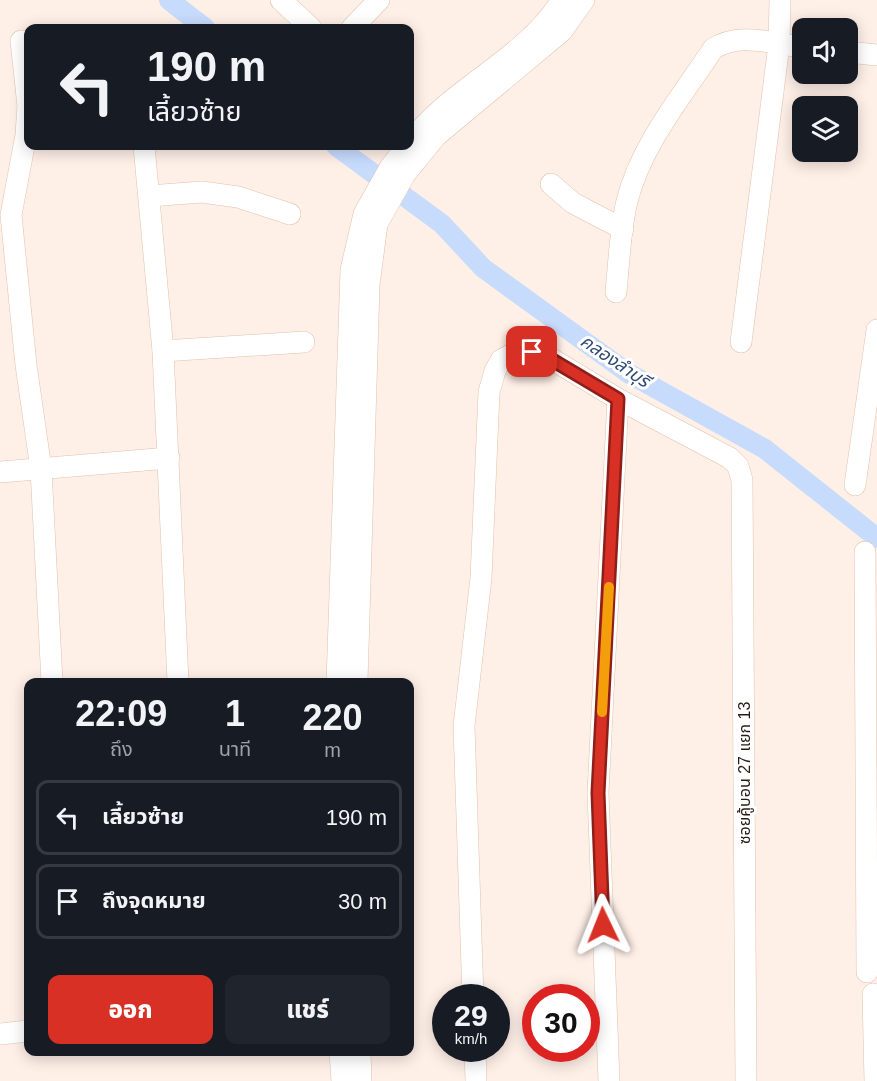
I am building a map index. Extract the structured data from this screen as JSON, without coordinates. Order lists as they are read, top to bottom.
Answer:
{
  "streets": {
    "street": ["ซอยคู้บอน 27 แยก 13"]
  },
  "water": ["คลองลำบุรี"],
  "page": {
    "turn": ["190 m", "เลี้ยวซ้าย"],
    "eta": [
      "22:09",
      "ถึง",
      "1",
      "นาที",
      "220",
      "m"
    ],
    "list": [
      {
        "name": "เลี้ยวซ้าย",
        "value": "190 m"
      },
      {
        "name": "ถึงจุดหมาย",
        "value": "30 m"
      }
    ],
    "buttons": ["ออก", "แชร์"],
    "speed": "29 km/h",
    "limit": "30"
  }
}
